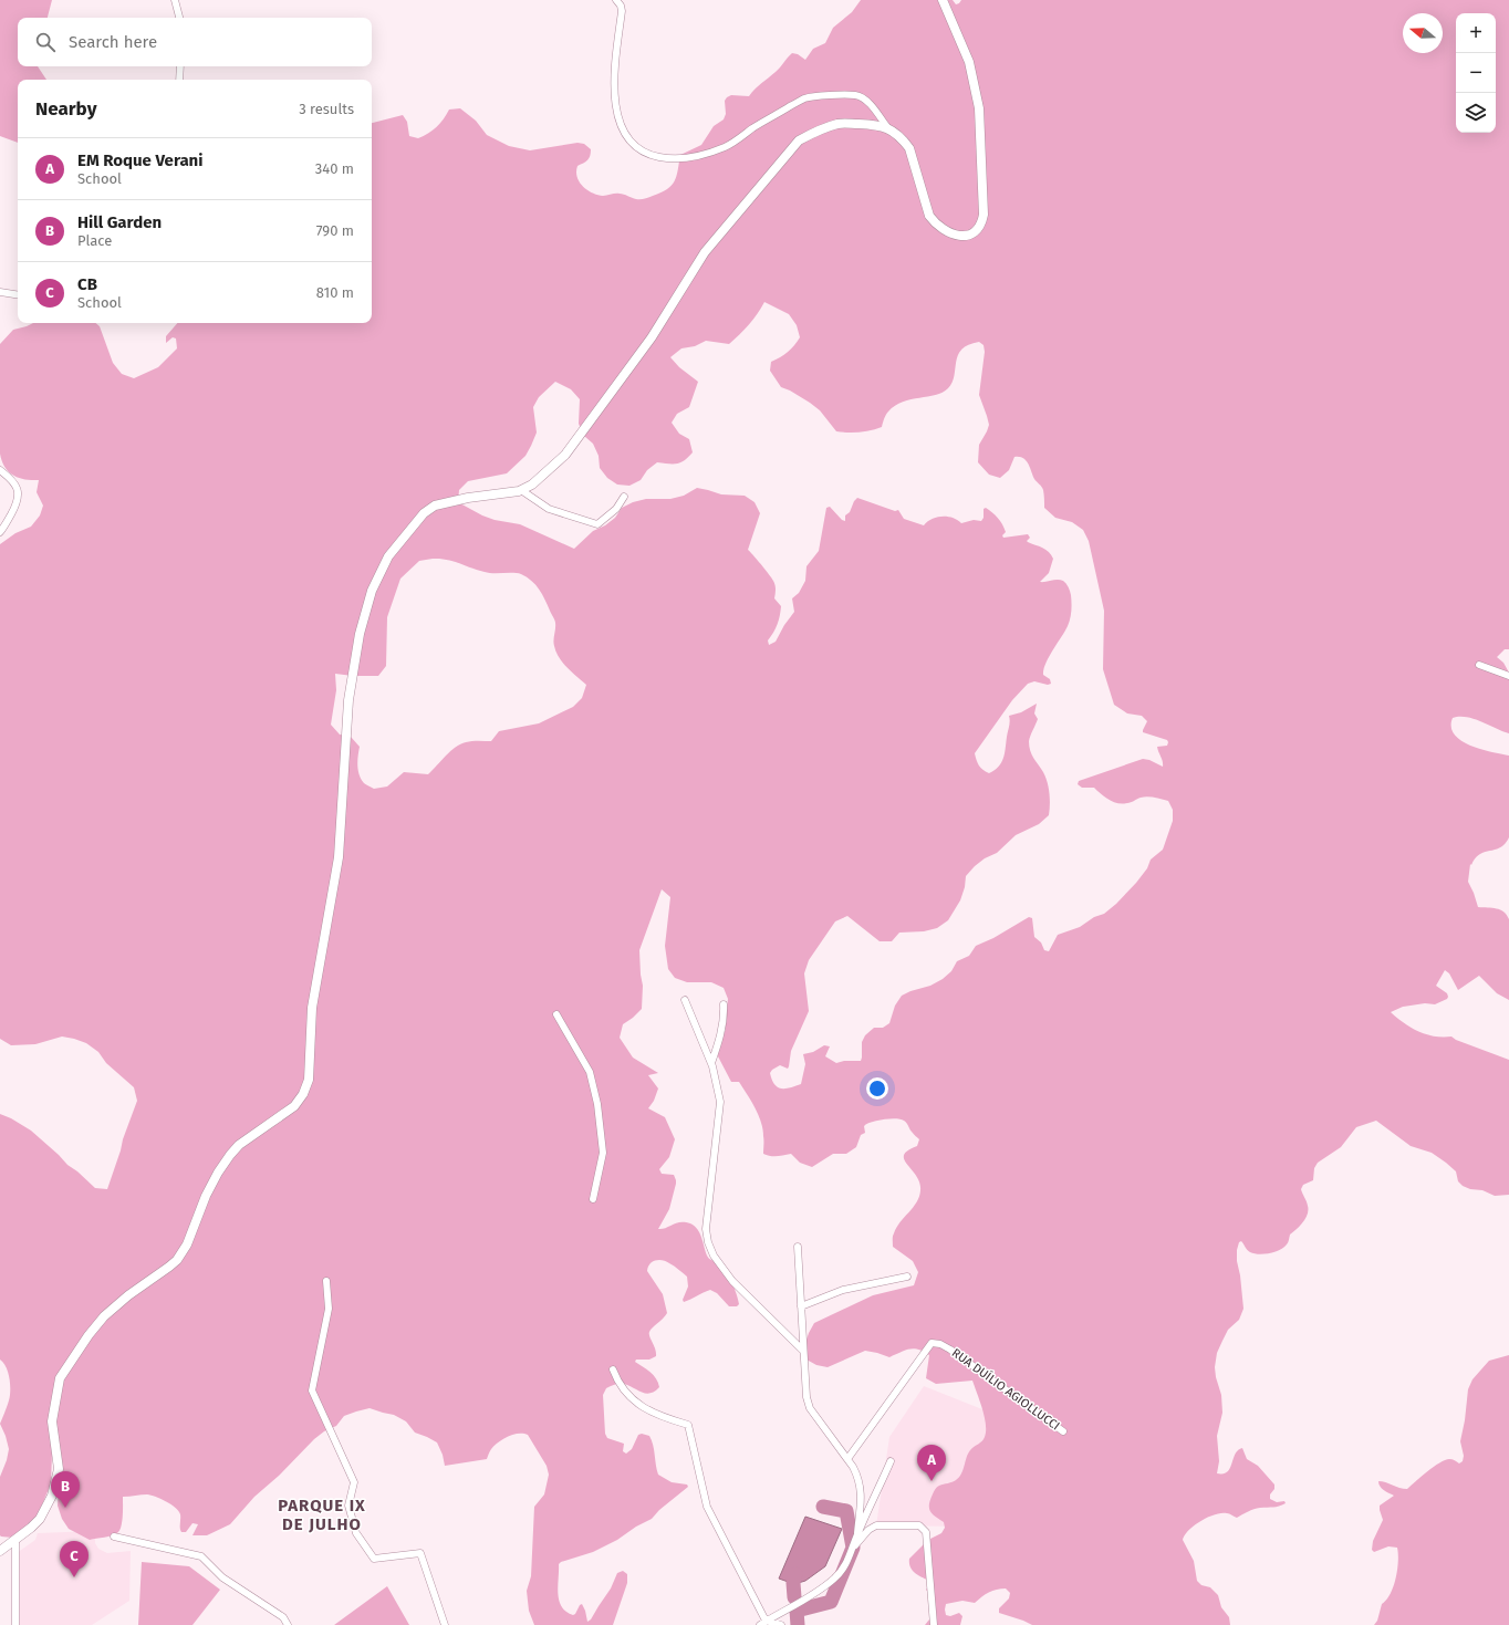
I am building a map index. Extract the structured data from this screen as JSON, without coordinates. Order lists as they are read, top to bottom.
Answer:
{
  "streets": {
    "street": ["RUA DUÍLIO AGIOLLUCCI"]
  },
  "districts": ["PARQUE IX DE JULHO"],
  "north": "left",
  "page": {
    "map_buttons": ["+", "−"],
    "search": "Search here",
    "heading": ["Nearby", "3 results"],
    "list": [
      {
        "mark": "A",
        "name": "EM Roque Verani",
        "note": "School",
        "value": "340 m"
      },
      {
        "mark": "B",
        "name": "Hill Garden",
        "note": "Place",
        "value": "790 m"
      },
      {
        "mark": "C",
        "name": "CB",
        "note": "School",
        "value": "810 m"
      }
    ],
    "pins": ["A", "B", "C"]
  }
}
